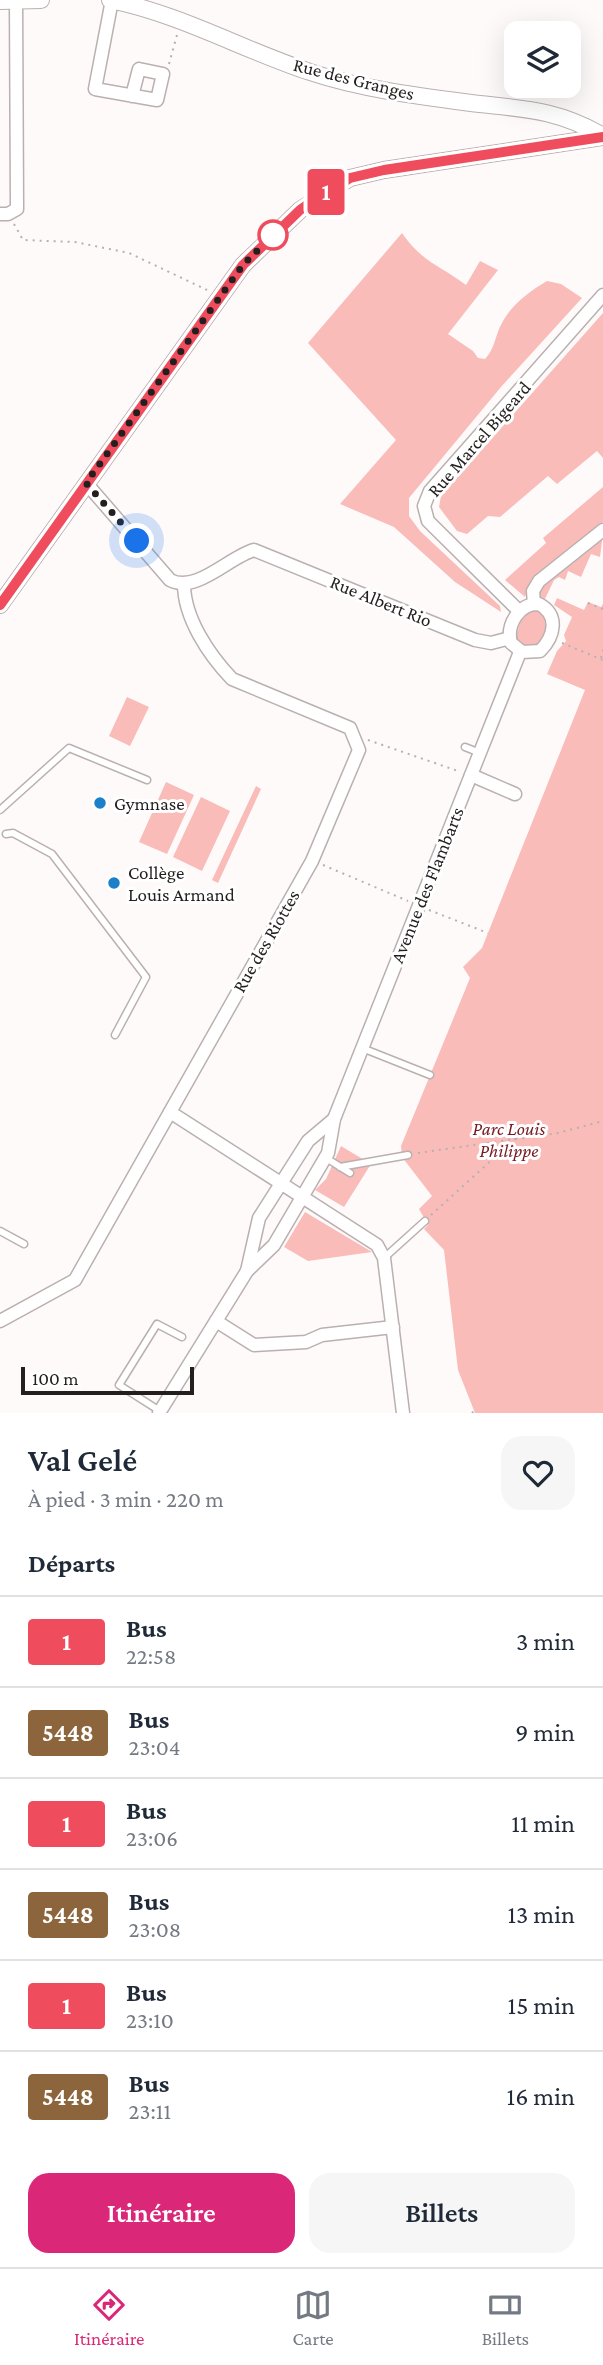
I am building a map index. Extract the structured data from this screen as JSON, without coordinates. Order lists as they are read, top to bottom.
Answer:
{
  "streets": {
    "main road": ["Rue des Granges"],
    "street": [
      "Rue Marcel Bigeard",
      "Rue Albert Rio",
      "Avenue des Flambarts",
      "Rue des Riottes"
    ]
  },
  "crossings": [
    ["Rue Marcel Bigeard", "Rue Albert Rio"],
    ["Rue Marcel Bigeard", "Avenue des Flambarts"],
    ["Rue Albert Rio", "Avenue des Flambarts"]
  ],
  "parks": ["Parc Louis Philippe"],
  "places": ["Gymnase", "Collège Louis Armand"],
  "lines": ["bus line 1"],
  "scale_bar": "100 m",
  "page": {
    "on_map": "1",
    "scale": "100 m",
    "heading": [
      ["Val Gelé", "À pied · 3 min · 220 m"],
      "Départs"
    ],
    "list": [
      {
        "mark": "1",
        "name": "Bus",
        "note": "22:58",
        "value": "3 min"
      },
      {
        "mark": "5448",
        "name": "Bus",
        "note": "23:04",
        "value": "9 min"
      },
      {
        "mark": "1",
        "name": "Bus",
        "note": "23:06",
        "value": "11 min"
      },
      {
        "mark": "5448",
        "name": "Bus",
        "note": "23:08",
        "value": "13 min"
      },
      {
        "mark": "1",
        "name": "Bus",
        "note": "23:10",
        "value": "15 min"
      },
      {
        "mark": "5448",
        "name": "Bus",
        "note": "23:11",
        "value": "16 min"
      }
    ],
    "buttons": ["Itinéraire", "Billets"],
    "tabs": ["Itinéraire", "Carte", "Billets"]
  }
}
